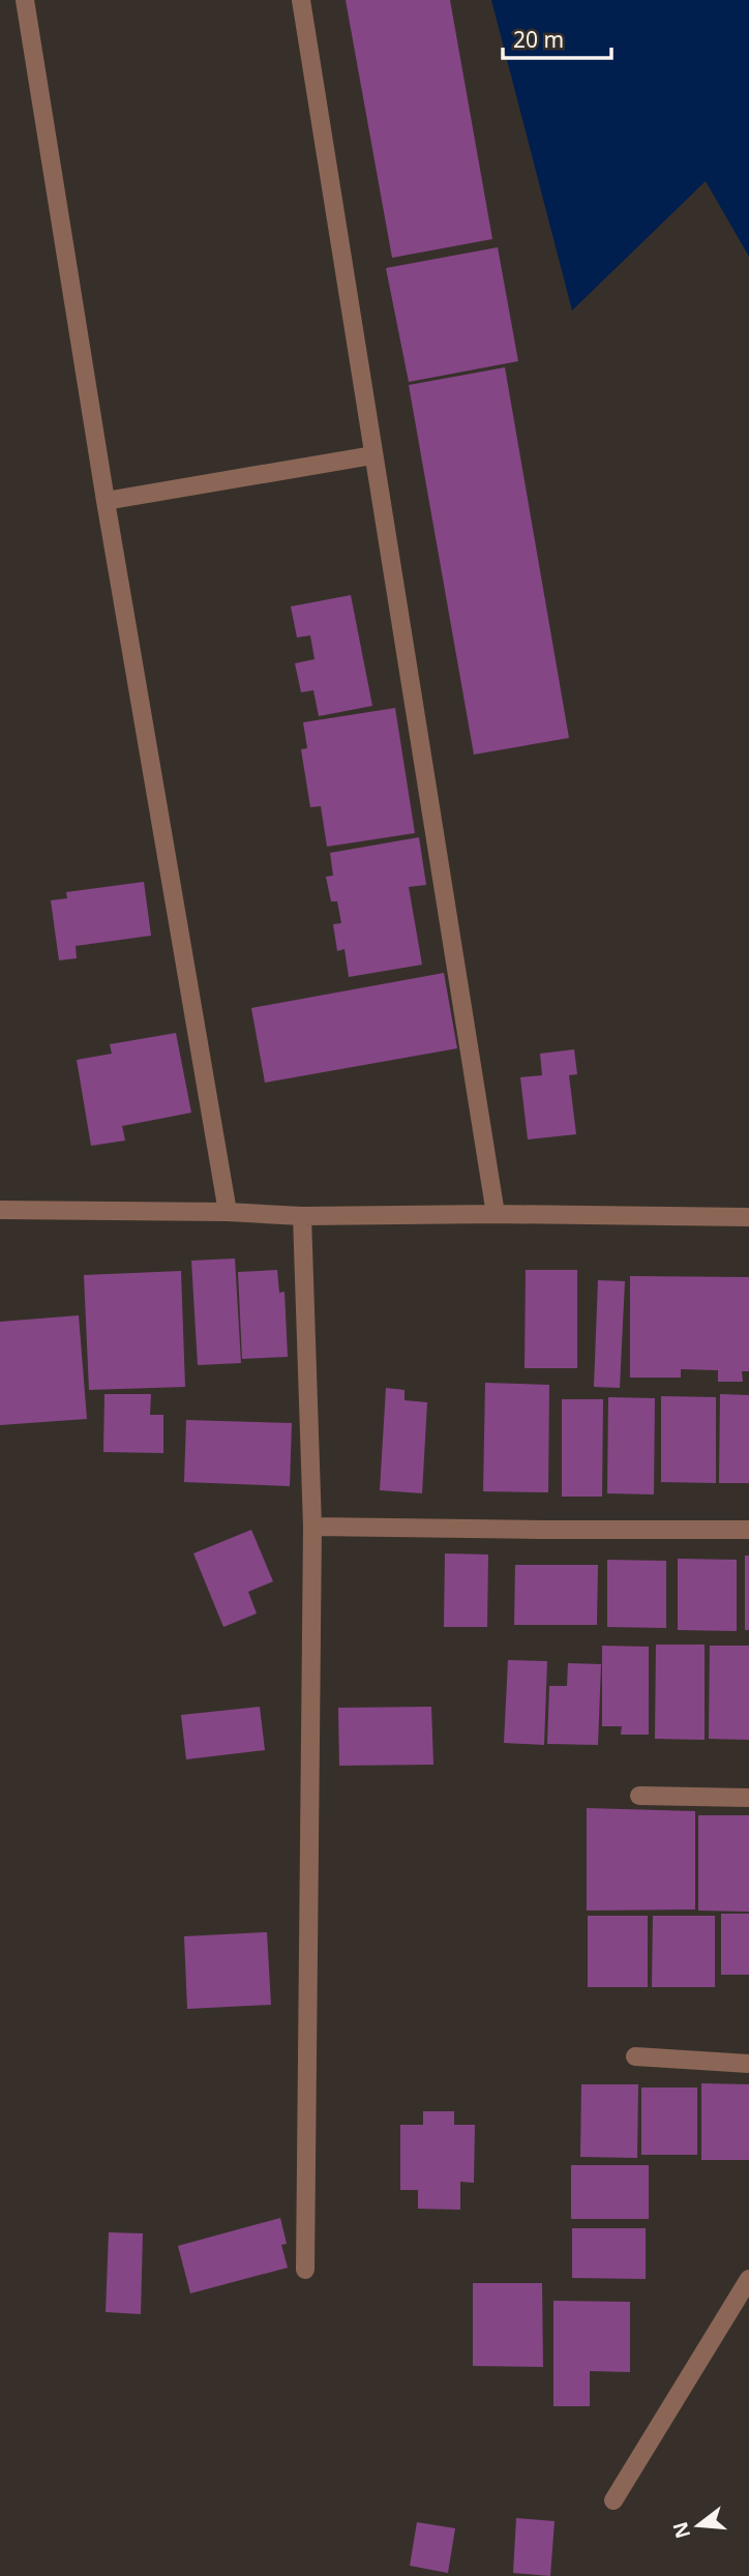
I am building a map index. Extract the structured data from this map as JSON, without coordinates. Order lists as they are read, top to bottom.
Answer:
{
  "scale_bar": "20 m",
  "north": "left"
}
